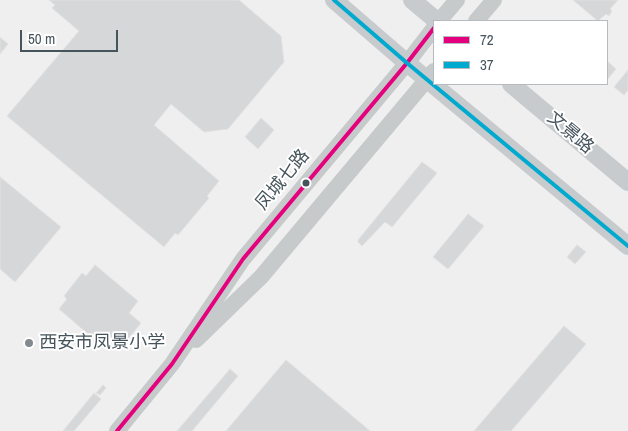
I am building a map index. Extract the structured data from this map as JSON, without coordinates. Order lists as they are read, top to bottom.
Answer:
{
  "streets": {
    "main road": ["文景路"],
    "street": ["凤城七路"]
  },
  "places": ["西安市凤景小学"],
  "lines": ["transit line 37", "transit line 72"],
  "legend": ["72", "37"],
  "scale_bar": "50 m"
}
